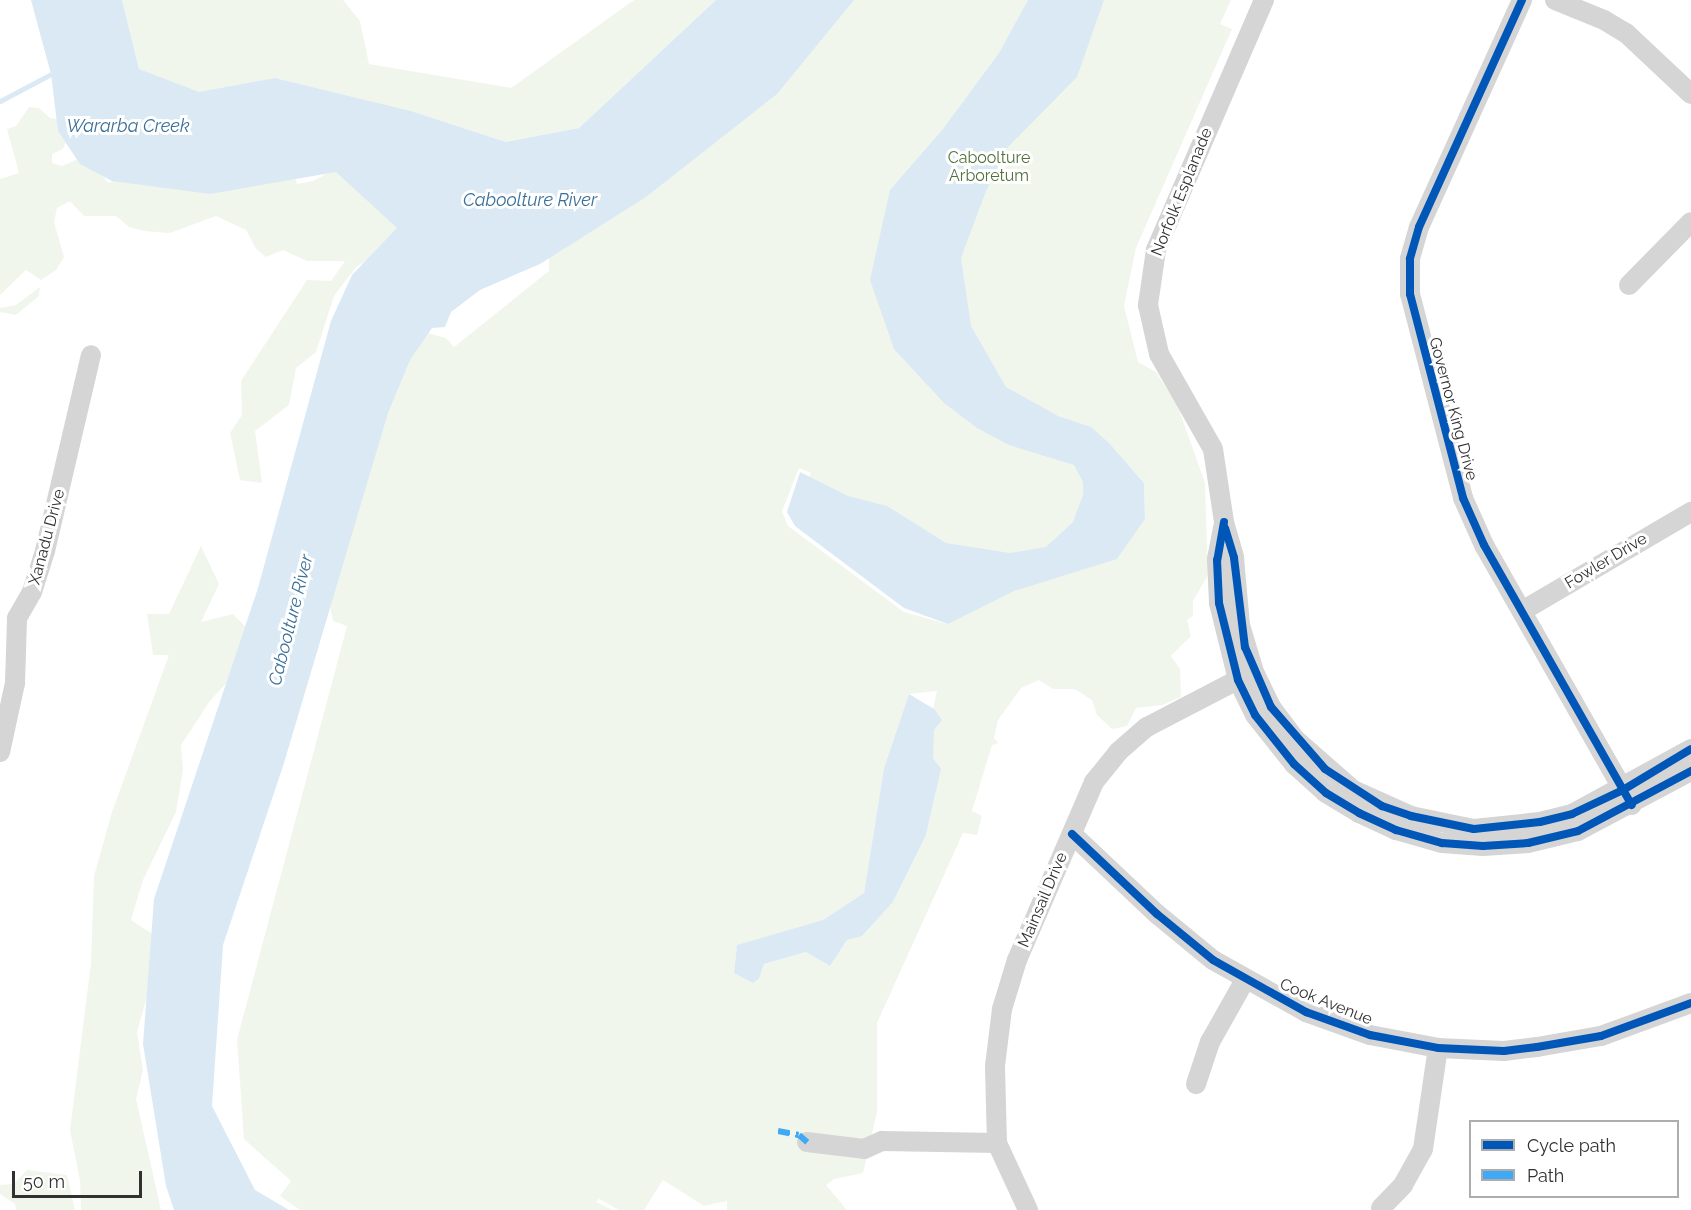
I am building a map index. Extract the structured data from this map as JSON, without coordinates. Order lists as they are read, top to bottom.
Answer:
{
  "streets": {
    "street": [
      "Norfolk Esplanade",
      "Governor King Drive",
      "Xanadu Drive",
      "Fowler Drive",
      "Mainsail Drive",
      "Cook Avenue"
    ]
  },
  "crossings": [
    ["Norfolk Esplanade", "Governor King Drive"],
    ["Norfolk Esplanade", "Mainsail Drive"],
    ["Governor King Drive", "Fowler Drive"],
    ["Mainsail Drive", "Cook Avenue"]
  ],
  "water": ["Wararba Creek", "Caboolture River"],
  "parks": ["Caboolture Arboretum"],
  "legend": ["Cycle path", "Path"],
  "scale_bar": "50 m"
}
